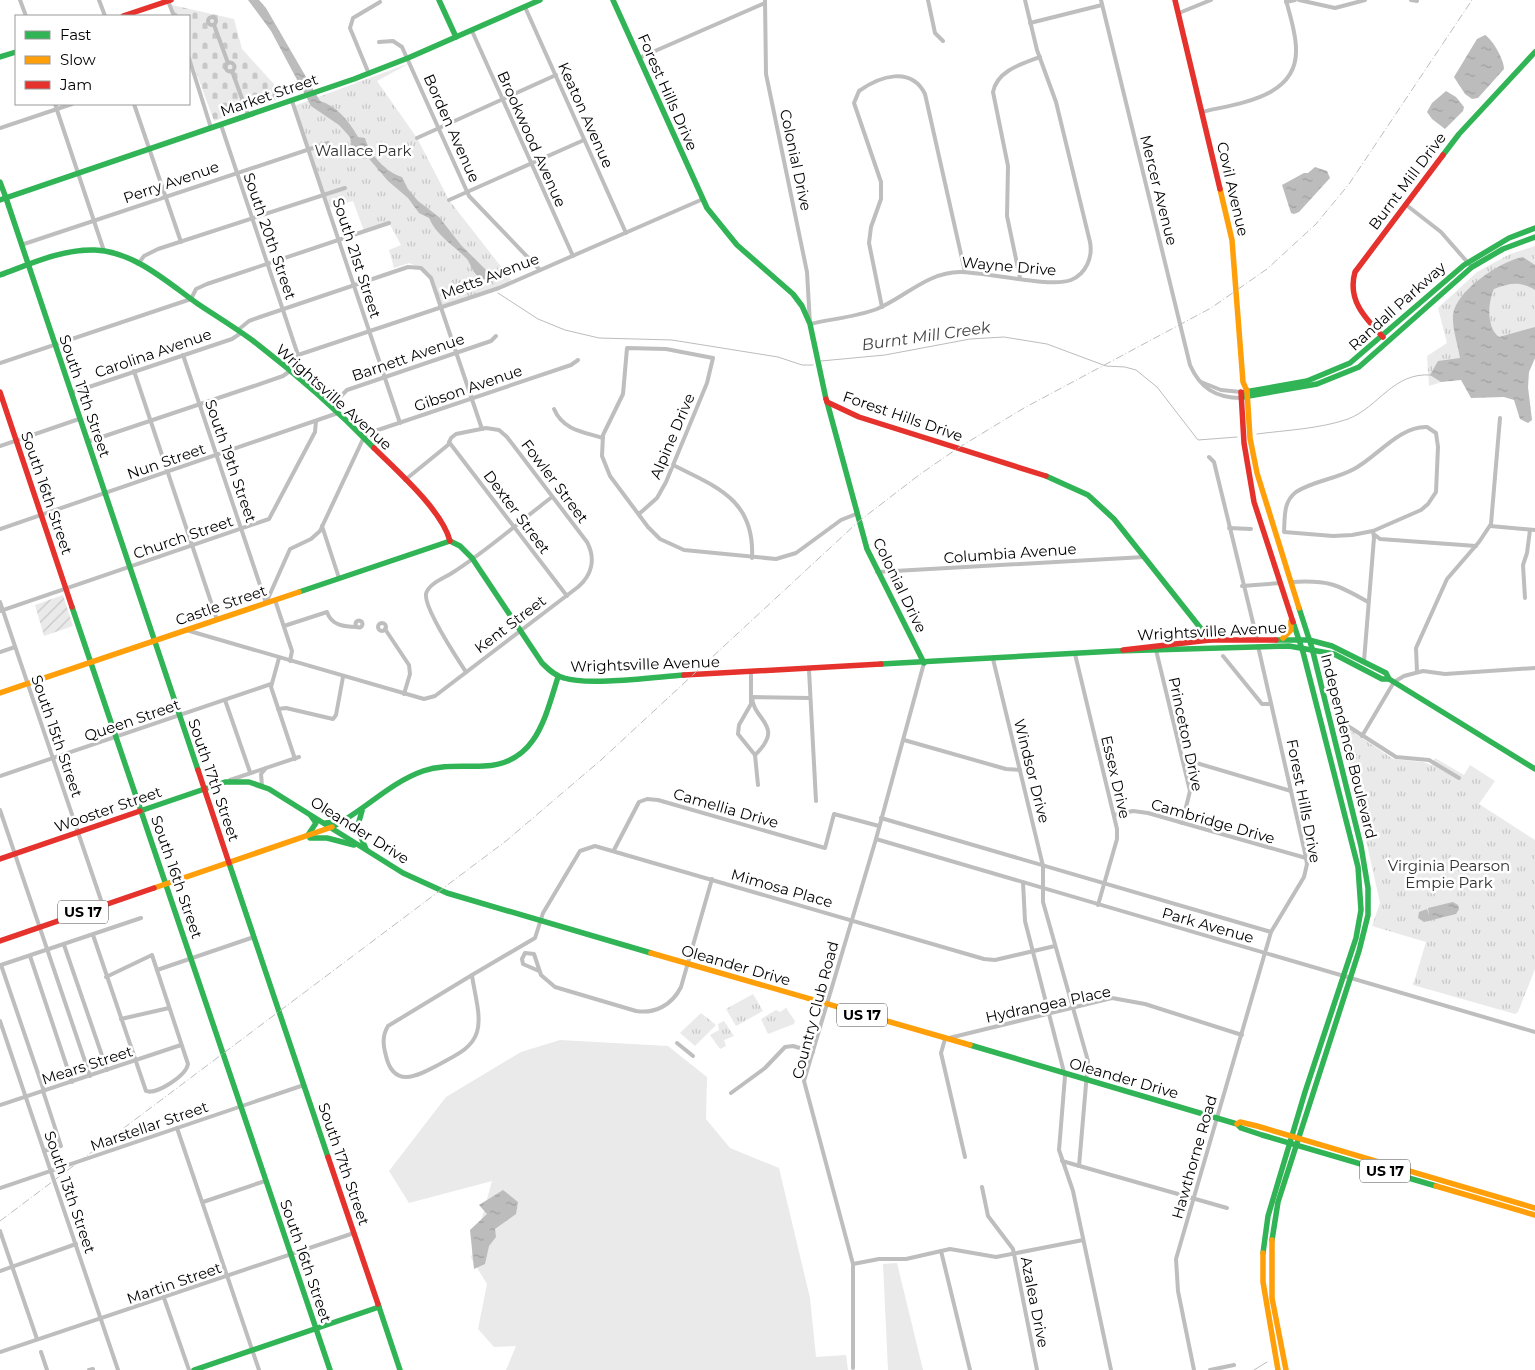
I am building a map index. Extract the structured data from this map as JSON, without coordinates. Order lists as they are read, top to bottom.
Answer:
{
  "streets": {
    "main road": [
      "Forest Hills Drive",
      "Market Street",
      "Colonial Drive",
      "Burnt Mill Drive",
      "Covil Avenue",
      "Randall Parkway",
      "South 17th Street",
      "Wrightsville Avenue",
      "South 16th Street",
      "Castle Street",
      "Independence Boulevard",
      "Wooster Street",
      "Oleander Drive",
      "US 17"
    ],
    "street": [
      "Keaton Avenue",
      "Borden Avenue",
      "Brookwood Avenue",
      "Perry Avenue",
      "Mercer Avenue",
      "South 20th Street",
      "South 21st Street",
      "Wayne Drive",
      "Metts Avenue",
      "Carolina Avenue",
      "Barnett Avenue",
      "Gibson Avenue",
      "Alpine Drive",
      "Nun Street",
      "South 19th Street",
      "Fowler Street",
      "Dexter Street",
      "Church Street",
      "Columbia Avenue",
      "Kent Street",
      "Queen Street",
      "Princeton Drive",
      "South 15th Street",
      "Windsor Drive",
      "Essex Drive",
      "Camellia Drive",
      "Cambridge Drive",
      "Mimosa Place",
      "Park Avenue",
      "Hydrangea Place",
      "Country Club Road",
      "Mears Street",
      "Marstellar Street",
      "Hawthorne Road",
      "South 13th Street",
      "Martin Street",
      "Azalea Drive"
    ]
  },
  "crossings": [
    ["Forest Hills Drive", "Colonial Drive"],
    ["Forest Hills Drive", "Wayne Drive"],
    ["Forest Hills Drive", "Metts Avenue"],
    ["Forest Hills Drive", "Wrightsville Avenue"],
    ["Forest Hills Drive", "Columbia Avenue"],
    ["Forest Hills Drive", "Cambridge Drive"],
    ["Forest Hills Drive", "Park Avenue"],
    ["Forest Hills Drive", "Hawthorne Road"],
    ["Market Street", "Keaton Avenue"],
    ["Market Street", "Borden Avenue"],
    ["Market Street", "Brookwood Avenue"],
    ["Market Street", "South 20th Street"],
    ["Market Street", "South 21st Street"],
    ["Market Street", "South 17th Street"],
    ["Keaton Avenue", "Metts Avenue"],
    ["Borden Avenue", "Metts Avenue"],
    ["Brookwood Avenue", "Metts Avenue"],
    ["Colonial Drive", "Wayne Drive"],
    ["Colonial Drive", "Wrightsville Avenue"],
    ["Colonial Drive", "Columbia Avenue"],
    ["Colonial Drive", "Country Club Road"],
    ["Burnt Mill Drive", "Randall Parkway"],
    ["Perry Avenue", "South 20th Street"],
    ["Perry Avenue", "South 21st Street"],
    ["Perry Avenue", "South 17th Street"],
    ["Covil Avenue", "Mercer Avenue"],
    ["Covil Avenue", "Randall Parkway"],
    ["Covil Avenue", "Independence Boulevard"],
    ["Mercer Avenue", "Randall Parkway"],
    ["Mercer Avenue", "Independence Boulevard"],
    ["South 20th Street", "Metts Avenue"],
    ["South 20th Street", "Carolina Avenue"],
    ["South 21st Street", "Metts Avenue"],
    ["South 21st Street", "Carolina Avenue"],
    ["South 21st Street", "Barnett Avenue"],
    ["South 21st Street", "Gibson Avenue"],
    ["Metts Avenue", "Carolina Avenue"],
    ["Metts Avenue", "Wrightsville Avenue"],
    ["Randall Parkway", "Independence Boulevard"],
    ["Carolina Avenue", "South 17th Street"],
    ["Carolina Avenue", "Wrightsville Avenue"],
    ["Carolina Avenue", "South 19th Street"],
    ["Barnett Avenue", "Wrightsville Avenue"],
    ["Gibson Avenue", "Wrightsville Avenue"],
    ["South 17th Street", "Wrightsville Avenue"],
    ["South 17th Street", "Nun Street"],
    ["South 17th Street", "Church Street"],
    ["South 17th Street", "Castle Street"],
    ["South 17th Street", "Queen Street"],
    ["South 17th Street", "Wooster Street"],
    ["South 17th Street", "US 17"],
    ["South 17th Street", "Marstellar Street"],
    ["South 17th Street", "Martin Street"],
    ["Wrightsville Avenue", "Nun Street"],
    ["Wrightsville Avenue", "Castle Street"],
    ["Wrightsville Avenue", "Kent Street"],
    ["Wrightsville Avenue", "Princeton Drive"],
    ["Wrightsville Avenue", "Independence Boulevard"],
    ["Wrightsville Avenue", "Windsor Drive"],
    ["Wrightsville Avenue", "Essex Drive"],
    ["Wrightsville Avenue", "Country Club Road"],
    ["Nun Street", "South 19th Street"],
    ["Nun Street", "South 16th Street"],
    ["Nun Street", "Church Street"],
    ["South 19th Street", "Church Street"],
    ["South 19th Street", "Castle Street"],
    ["Fowler Street", "Kent Street"],
    ["South 16th Street", "Church Street"],
    ["South 16th Street", "Castle Street"],
    ["South 16th Street", "Queen Street"],
    ["South 16th Street", "Wooster Street"],
    ["South 16th Street", "US 17"],
    ["South 16th Street", "Marstellar Street"],
    ["South 16th Street", "Martin Street"],
    ["Dexter Street", "Kent Street"],
    ["Church Street", "South 15th Street"],
    ["Castle Street", "South 15th Street"],
    ["Queen Street", "South 15th Street"],
    ["Princeton Drive", "Cambridge Drive"],
    ["South 15th Street", "Wooster Street"],
    ["South 15th Street", "US 17"],
    ["Independence Boulevard", "Oleander Drive"],
    ["Independence Boulevard", "Park Avenue"],
    ["Windsor Drive", "Oleander Drive"],
    ["Windsor Drive", "Mimosa Place"],
    ["Windsor Drive", "Park Avenue"],
    ["Windsor Drive", "Hydrangea Place"],
    ["Essex Drive", "Cambridge Drive"],
    ["Essex Drive", "Park Avenue"],
    ["Camellia Drive", "Mimosa Place"],
    ["Camellia Drive", "Country Club Road"],
    ["Wooster Street", "Oleander Drive"],
    ["Oleander Drive", "Mimosa Place"],
    ["Oleander Drive", "US 17"],
    ["Oleander Drive", "Hydrangea Place"],
    ["Oleander Drive", "Country Club Road"],
    ["Oleander Drive", "Hawthorne Road"],
    ["Mimosa Place", "Country Club Road"],
    ["Park Avenue", "Country Club Road"],
    ["Park Avenue", "Hawthorne Road"],
    ["Hydrangea Place", "Hawthorne Road"],
    ["Mears Street", "South 13th Street"],
    ["Marstellar Street", "South 13th Street"],
    ["South 13th Street", "Martin Street"]
  ],
  "water": ["Burnt Mill Creek"],
  "parks": ["Wallace Park", "Virginia Pearson Empie Park"],
  "legend": ["Fast", "Slow", "Jam"]
}
